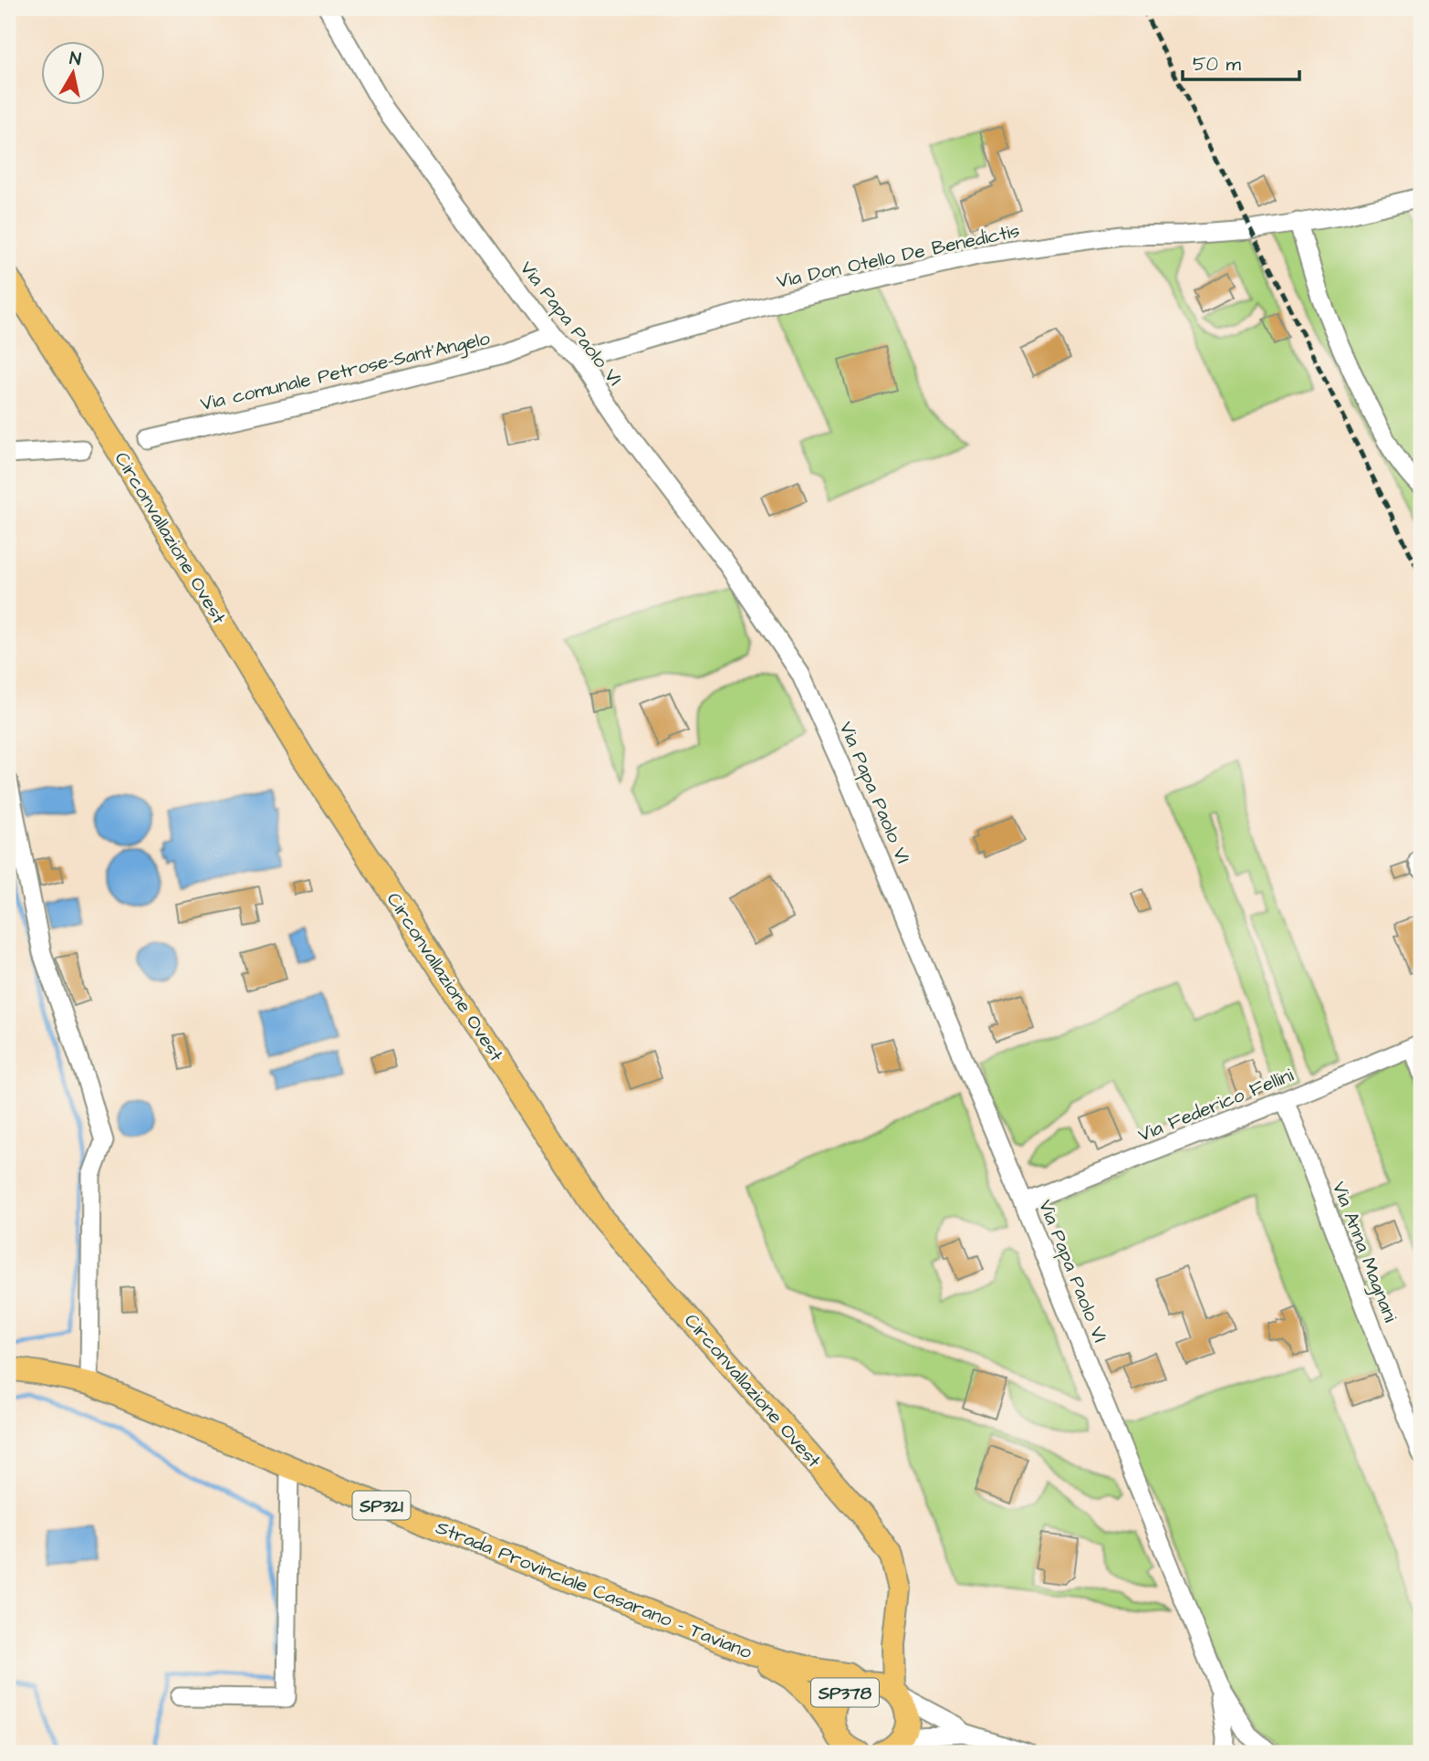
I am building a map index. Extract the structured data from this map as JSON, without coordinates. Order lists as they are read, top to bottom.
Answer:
{
  "streets": {
    "main road": [
      "Circonvallazione Ovest",
      "SP321",
      "Strada Provinciale Casarano - Taviano",
      "SP378"
    ],
    "street": [
      "Via Don Otello De Benedictis",
      "Via Papa Paolo VI",
      "Via comunale Petrose-Sant'Angelo",
      "Via Federico Fellini",
      "Via Anna Magnani"
    ]
  },
  "crossings": [
    ["Via Don Otello De Benedictis", "Via Papa Paolo VI"],
    ["Via Papa Paolo VI", "Via comunale Petrose-Sant'Angelo"],
    ["Via Papa Paolo VI", "Via Federico Fellini"],
    ["Via Federico Fellini", "Via Anna Magnani"],
    ["Strada Provinciale Casarano - Taviano", "SP378"]
  ],
  "scale_bar": "50 m",
  "north": "top"
}
